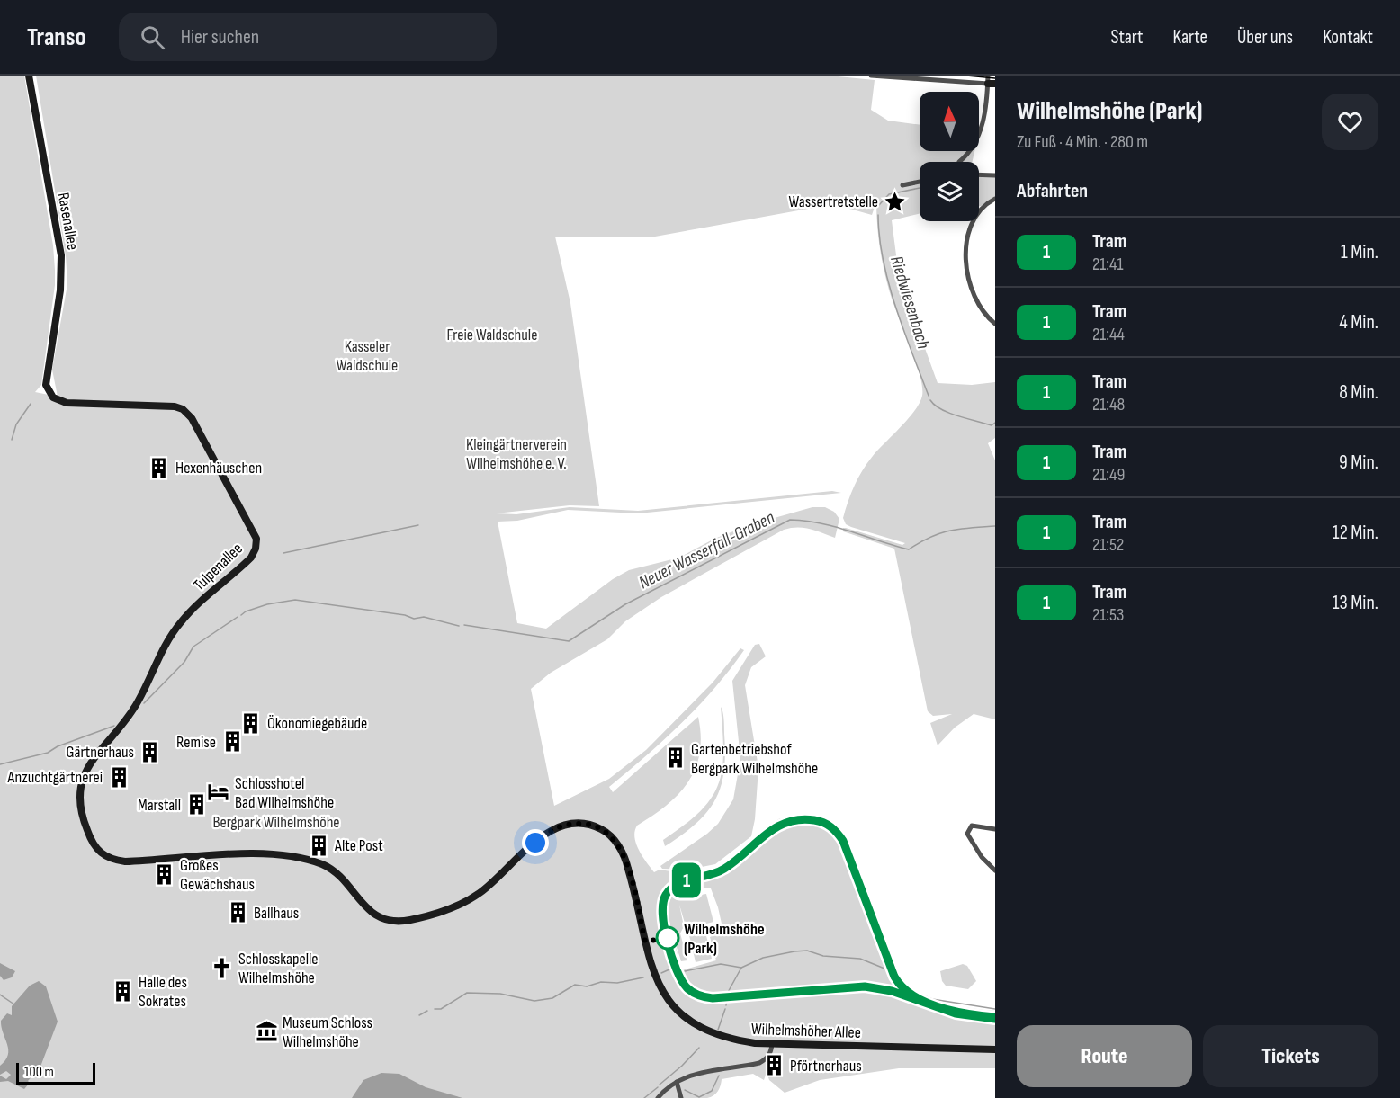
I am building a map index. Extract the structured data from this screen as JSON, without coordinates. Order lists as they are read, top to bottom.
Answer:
{
  "streets": {
    "main road": ["Rasenallee", "Tulpenallee", "Wilhelmshöher Allee"]
  },
  "crossings": [
    ["Rasenallee", "Tulpenallee"],
    ["Tulpenallee", "Wilhelmshöher Allee"]
  ],
  "water": ["Riedwiesenbach", "Neuer Wasserfall-Graben"],
  "parks": [
    "Freie Waldschule",
    "Kasseler Waldschule",
    "Kleingärtnerverein Wilhelmshöhe e. V.",
    "Bergpark Wilhelmshöhe"
  ],
  "places": {
    "place": ["Wassertretstelle"],
    "building": [
      "Hexenhäuschen",
      "Ökonomiegebäude",
      "Remise",
      "Gärtnerhaus",
      "Gartenbetriebshof Bergpark Wilhelmshöhe",
      "Anzuchtgärtnerei",
      "Marstall",
      "Alte Post",
      "Großes Gewächshaus",
      "Ballhaus",
      "Halle des Sokrates",
      "Pförtnerhaus"
    ],
    "hotel": ["Schlosshotel Bad Wilhelmshöhe"],
    "other": ["Wilhelmshöhe (Park)"],
    "church": ["Schlosskapelle Wilhelmshöhe"],
    "museum": ["Museum Schloss Wilhelmshöhe"]
  },
  "lines": ["tram line 1"],
  "scale_bar": "100 m",
  "north": "top",
  "page": {
    "header": "Transo",
    "search": "Hier suchen",
    "nav": [
      "Start",
      "Karte",
      "Über uns",
      "Kontakt"
    ],
    "on_map": "1",
    "heading": [
      ["Wilhelmshöhe (Park)", "Zu Fuß · 4 Min. · 280 m"],
      "Abfahrten"
    ],
    "list": [
      {
        "mark": "1",
        "name": "Tram",
        "note": "21:41",
        "value": "1 Min."
      },
      {
        "mark": "1",
        "name": "Tram",
        "note": "21:44",
        "value": "4 Min."
      },
      {
        "mark": "1",
        "name": "Tram",
        "note": "21:48",
        "value": "8 Min."
      },
      {
        "mark": "1",
        "name": "Tram",
        "note": "21:49",
        "value": "9 Min."
      },
      {
        "mark": "1",
        "name": "Tram",
        "note": "21:52",
        "value": "12 Min."
      },
      {
        "mark": "1",
        "name": "Tram",
        "note": "21:53",
        "value": "13 Min."
      }
    ],
    "buttons": ["Route", "Tickets"],
    "scale": "100 m"
  }
}
